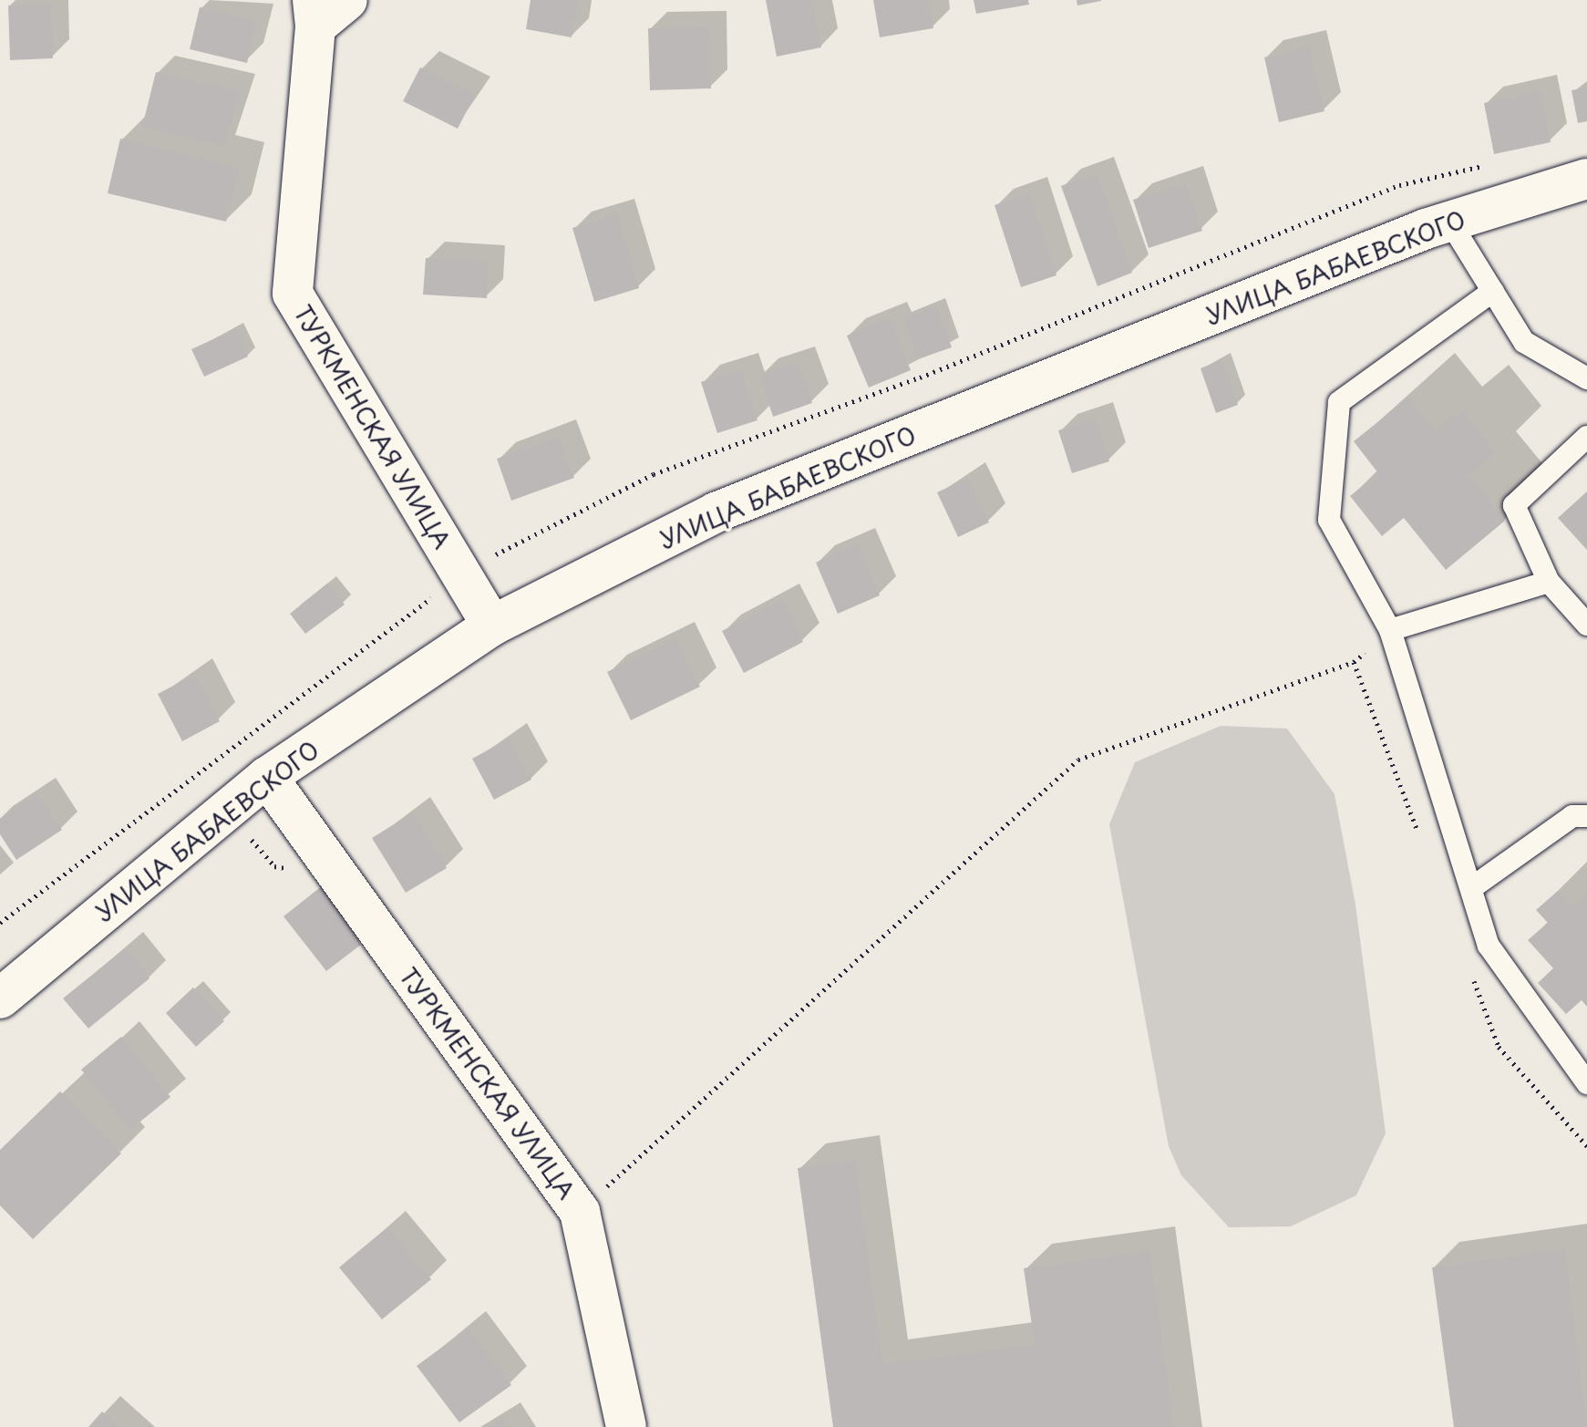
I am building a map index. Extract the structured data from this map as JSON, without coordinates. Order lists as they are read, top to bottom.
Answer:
{
  "streets": {
    "main road": ["УЛИЦА БАБАЕВСКОГО", "ТУРКМЕНСКАЯ УЛИЦА"]
  },
  "crossings": [
    ["УЛИЦА БАБАЕВСКОГО", "ТУРКМЕНСКАЯ УЛИЦА"]
  ]
}
